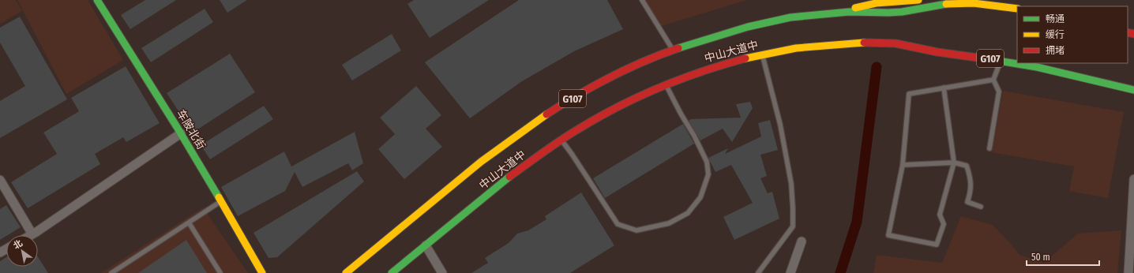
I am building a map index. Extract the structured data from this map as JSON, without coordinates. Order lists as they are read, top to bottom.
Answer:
{
  "streets": {
    "main road": ["中山大道中", "G107", "车陂北街"]
  },
  "legend": ["畅通", "缓行", "拥堵"],
  "scale_bar": "50 m",
  "north": "top left"
}
